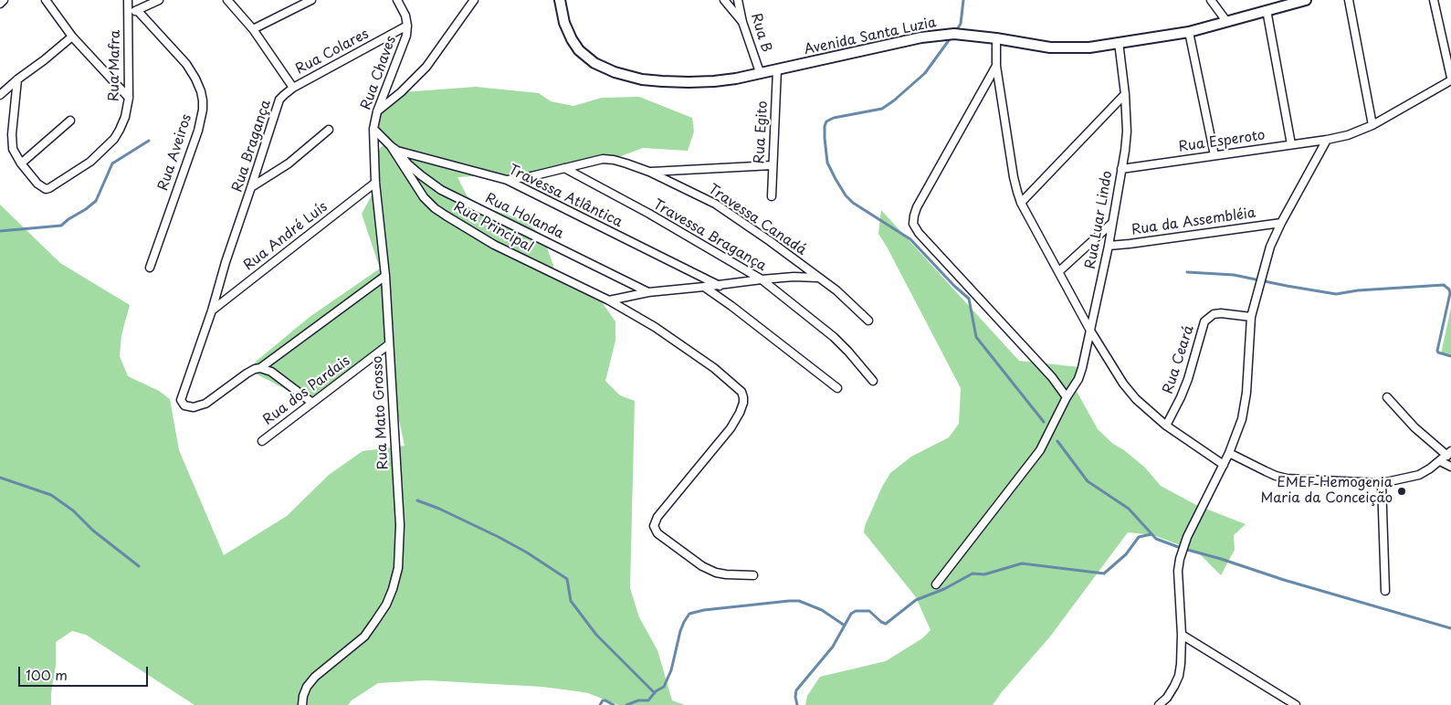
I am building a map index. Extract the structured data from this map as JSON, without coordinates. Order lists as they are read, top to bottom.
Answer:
{
  "streets": {
    "street": [
      "Rua B",
      "Avenida Santa Luzia",
      "Rua Colares",
      "Rua Mafra",
      "Rua Chaves",
      "Rua Egito",
      "Rua Esperoto",
      "Rua Bragança",
      "Rua Aveiros",
      "Travessa Atlântica",
      "Rua Holanda",
      "Travessa Canadá",
      "Rua Luar Lindo",
      "Rua da Assembléia",
      "Rua Principal",
      "Travessa Bragança",
      "Rua André Luís",
      "Rua Ceará",
      "Rua dos Pardais",
      "Rua Mato Grosso"
    ]
  },
  "crossings": [
    ["Rua B", "Avenida Santa Luzia"],
    ["Avenida Santa Luzia", "Rua Egito"],
    ["Avenida Santa Luzia", "Rua Luar Lindo"],
    ["Rua Colares", "Rua Chaves"],
    ["Rua Colares", "Rua Bragança"],
    ["Rua Chaves", "Travessa Atlântica"],
    ["Rua Chaves", "Rua Mato Grosso"],
    ["Rua Esperoto", "Rua Luar Lindo"],
    ["Rua Bragança", "Rua André Luís"],
    ["Travessa Atlântica", "Rua Holanda"],
    ["Travessa Atlântica", "Rua Principal"],
    ["Travessa Atlântica", "Rua Mato Grosso"],
    ["Travessa Canadá", "Travessa Bragança"],
    ["Rua Luar Lindo", "Rua da Assembléia"],
    ["Rua André Luís", "Rua Mato Grosso"],
    ["Rua dos Pardais", "Rua Mato Grosso"]
  ],
  "places": ["EMEF Hemogenia Maria da Conceição"],
  "scale_bar": "100 m"
}
